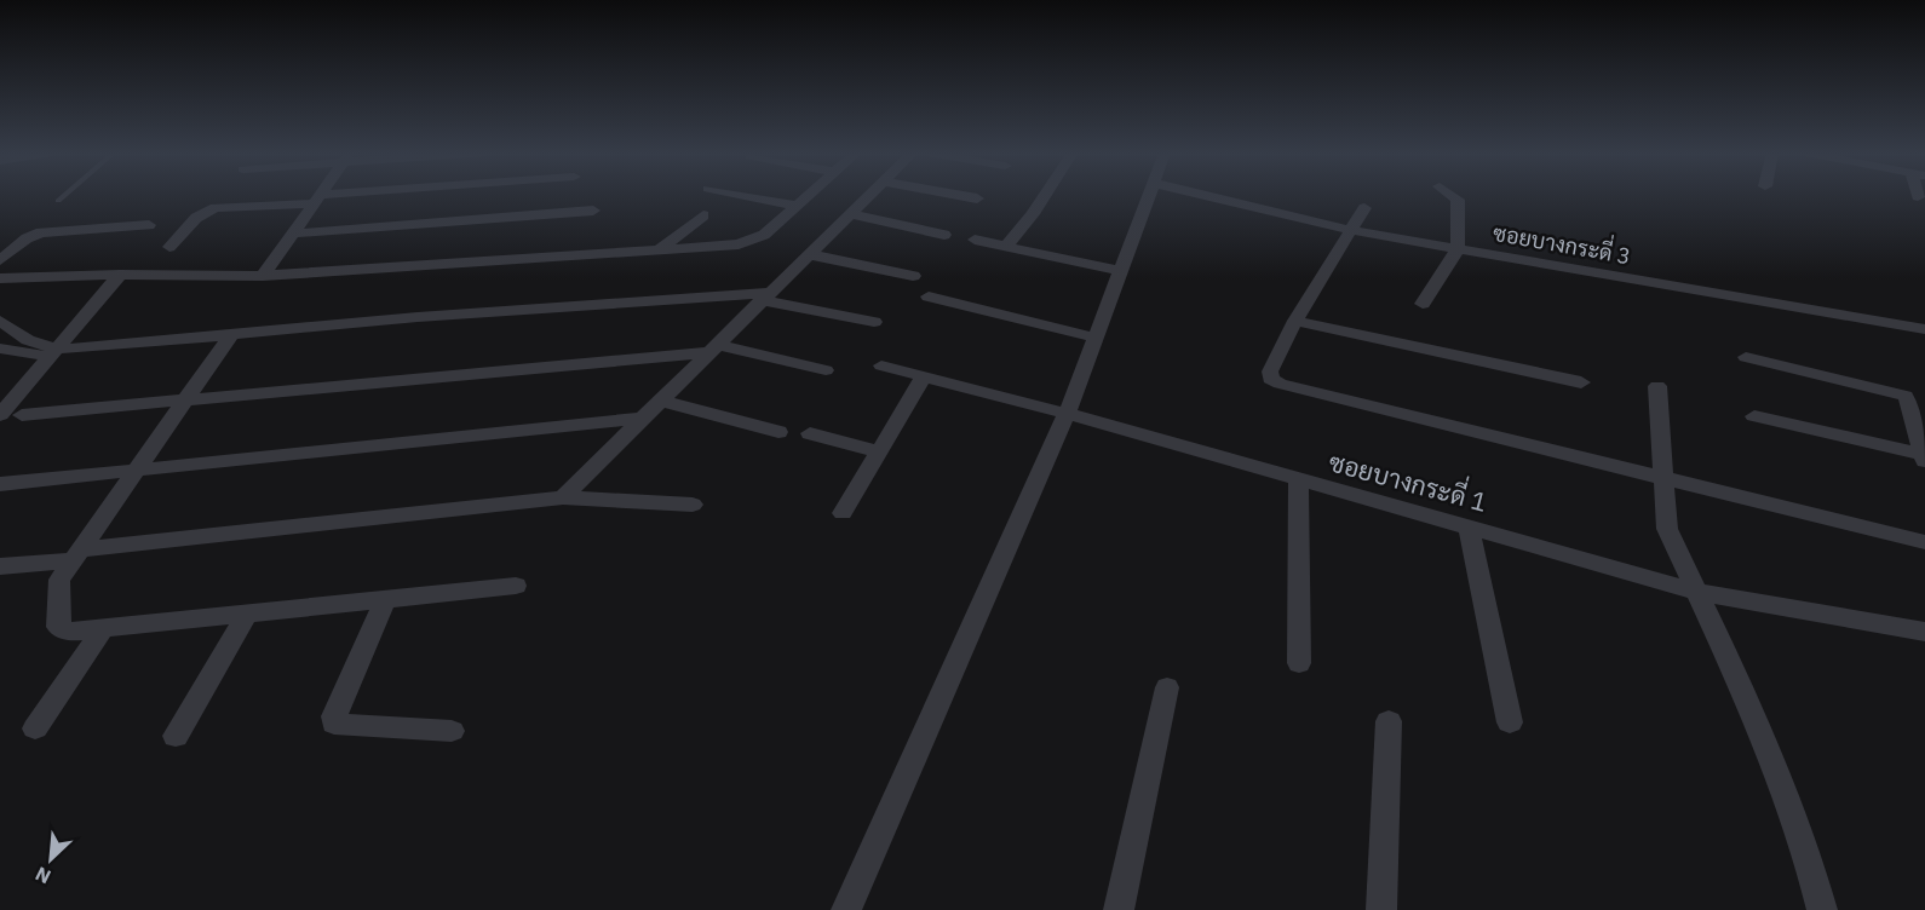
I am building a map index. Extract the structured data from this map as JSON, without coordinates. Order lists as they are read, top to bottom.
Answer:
{
  "streets": {
    "street": ["ซอยบางกระดี่ 3", "ซอยบางกระดี่ 1"]
  },
  "north": "bottom left"
}
